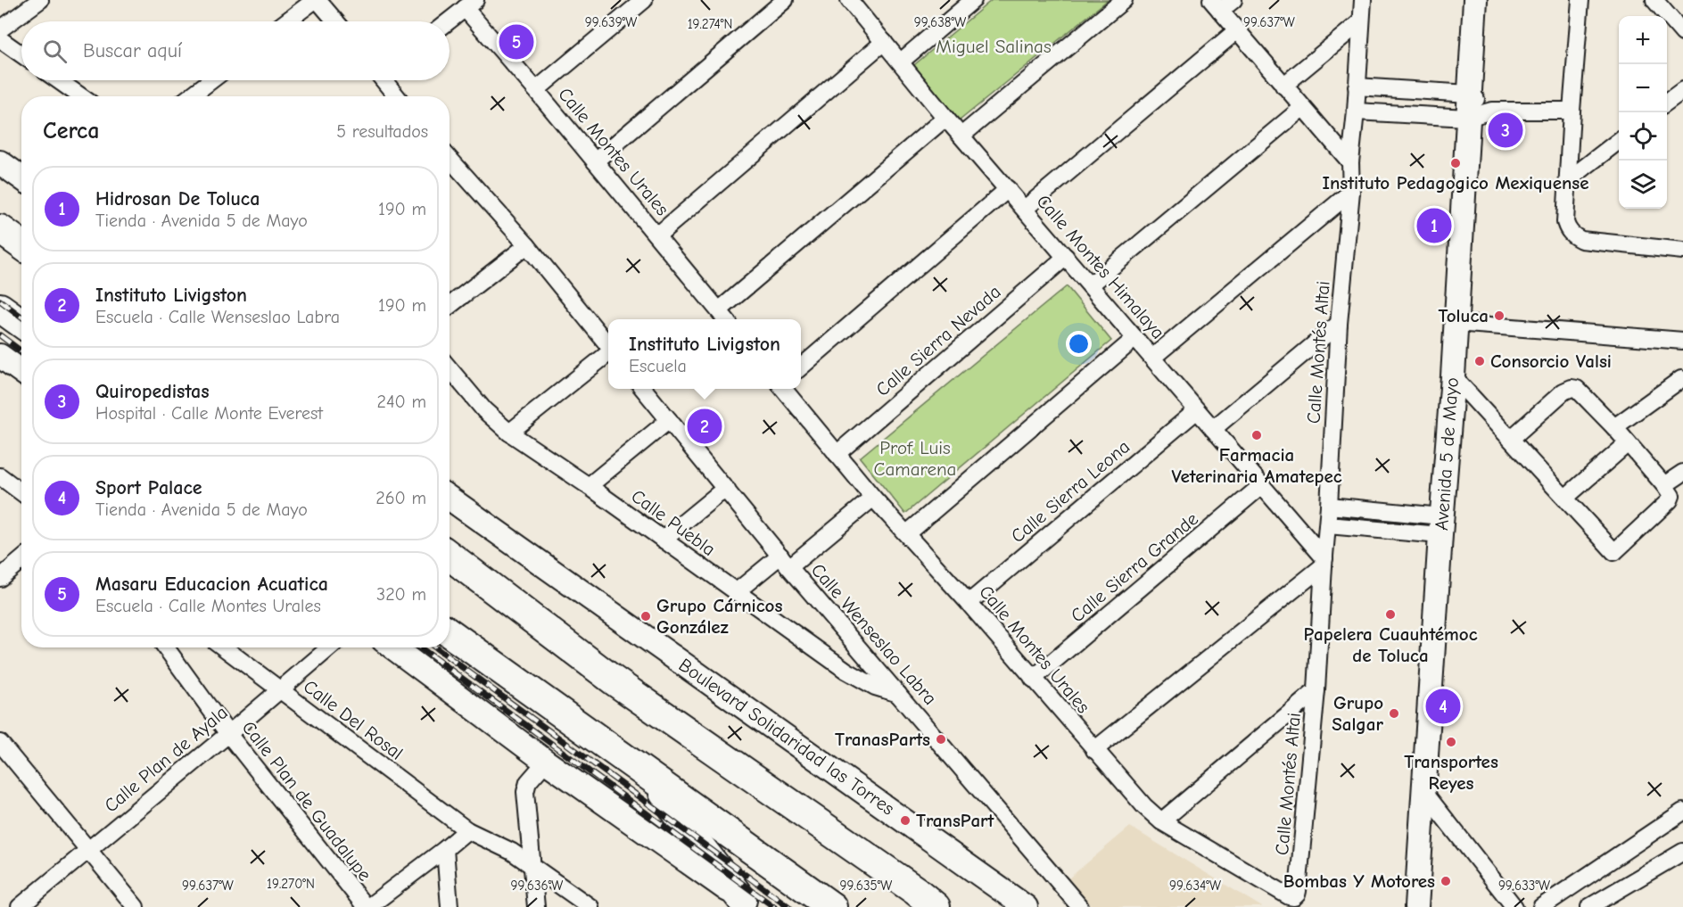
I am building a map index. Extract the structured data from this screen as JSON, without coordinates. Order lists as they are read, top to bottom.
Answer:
{
  "streets": {
    "main road": ["Avenida 5 de Mayo", "Boulevard Solidaridad las Torres"],
    "street": [
      "Calle Montes Urales",
      "Calle Montes Himalaya",
      "Calle Sierra Nevada",
      "Calle Montés Altai",
      "Calle Sierra Leona",
      "Calle Puebla",
      "Calle Sierra Grande",
      "Calle Wenseslao Labra",
      "Calle Del Rosal",
      "Calle Plan de Ayala",
      "Calle Plan de Guadalupe"
    ]
  },
  "crossings": [
    ["Calle Montes Urales", "Calle Sierra Nevada"],
    ["Calle Montes Urales", "Calle Montés Altai"],
    ["Calle Montes Urales", "Calle Sierra Leona"],
    ["Calle Montes Urales", "Calle Sierra Grande"],
    ["Calle Montes Himalaya", "Calle Sierra Nevada"],
    ["Calle Montes Himalaya", "Calle Montés Altai"],
    ["Calle Montes Himalaya", "Calle Sierra Leona"],
    ["Calle Montes Himalaya", "Calle Sierra Grande"],
    ["Calle Puebla", "Calle Wenseslao Labra"],
    ["Calle Del Rosal", "Calle Plan de Ayala"],
    ["Calle Plan de Ayala", "Calle Plan de Guadalupe"]
  ],
  "parks": ["Miguel Salinas", "Prof. Luis Camarena"],
  "places": [
    "Instituto Pedagogico Mexiquense",
    "Toluca",
    "Consorcio Valsi",
    "Farmacia Veterinaria Amatepec",
    "Papelera Cuauhtémoc de Toluca",
    "Grupo Cárnicos González",
    "Grupo Salgar",
    "TranasParts",
    "Transportes Reyes",
    "TransPart",
    "Bombas Y Motores"
  ],
  "page": {
    "map_buttons": ["+", "−"],
    "search": "Buscar aquí",
    "pins": [
      "5",
      "3",
      "1",
      "2",
      "4"
    ],
    "heading": ["Cerca", "5 resultados"],
    "list": [
      {
        "mark": "1",
        "name": "Hidrosan De Toluca",
        "note": "Tienda · Avenida 5 de Mayo",
        "value": "190 m"
      },
      {
        "mark": "2",
        "name": "Instituto Livigston",
        "note": "Escuela · Calle Wenseslao Labra",
        "value": "190 m"
      },
      {
        "mark": "3",
        "name": "Quiropedistas",
        "note": "Hospital · Calle Monte Everest",
        "value": "240 m"
      },
      {
        "mark": "4",
        "name": "Sport Palace",
        "note": "Tienda · Avenida 5 de Mayo",
        "value": "260 m"
      },
      {
        "mark": "5",
        "name": "Masaru Educacion Acuatica",
        "note": "Escuela · Calle Montes Urales",
        "value": "320 m"
      }
    ],
    "popup": ["Instituto Livigston", "Escuela"]
  },
  "coordinates": [
    "99.639°W",
    "99.638°W",
    "99.637°W",
    "19.274°N",
    "19.270°N",
    "99.636°W",
    "99.635°W",
    "99.634°W",
    "99.633°W"
  ]
}
